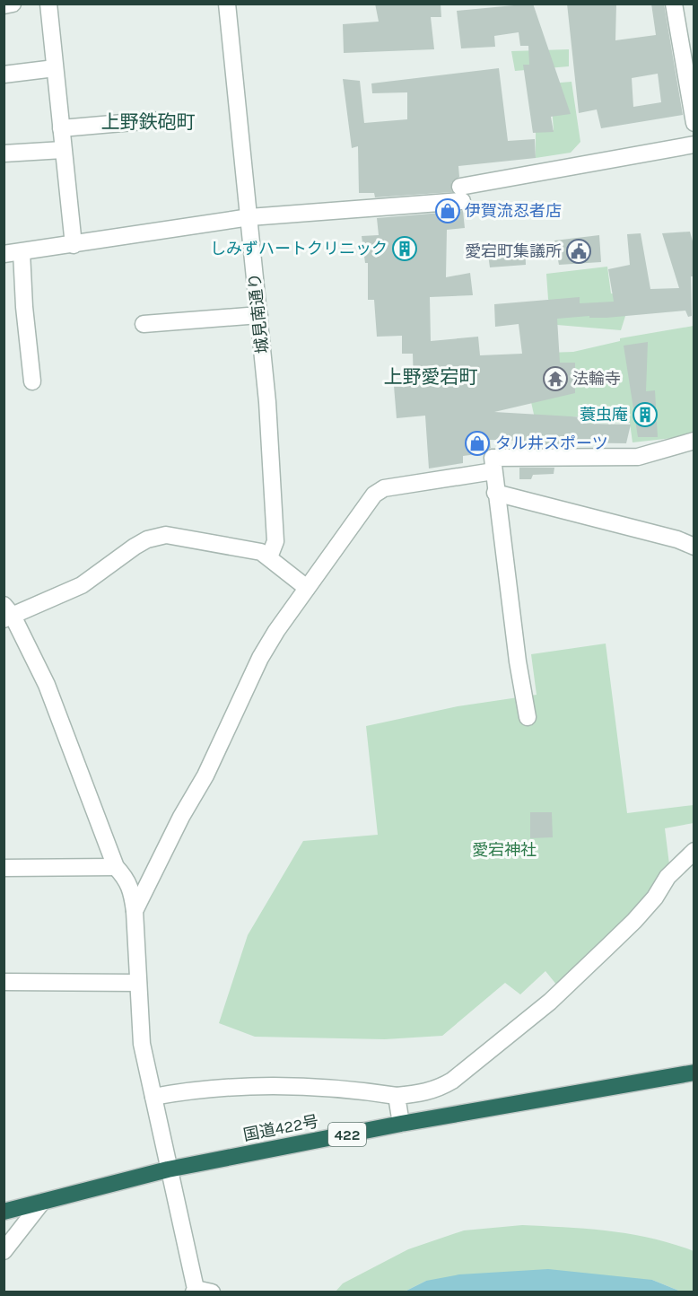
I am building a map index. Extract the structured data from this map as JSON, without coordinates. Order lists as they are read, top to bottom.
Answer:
{
  "streets": {
    "highway": ["国道422号", "422"],
    "street": ["城見南通り"]
  },
  "districts": ["上野鉄砲町", "上野愛宕町"],
  "parks": ["愛宕神社"],
  "places": {
    "shop": ["伊賀流忍者店", "タル井スポーツ"],
    "building": ["しみずハートクリニック", "蓑虫庵"],
    "public building": ["愛宕町集議所"],
    "temple": ["法輪寺"]
  }
}
